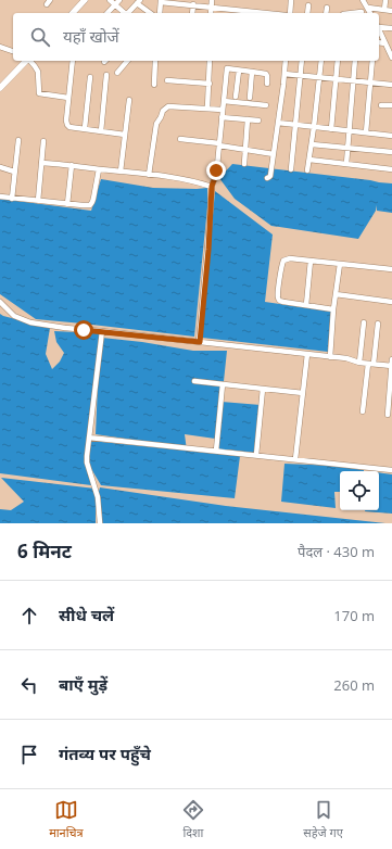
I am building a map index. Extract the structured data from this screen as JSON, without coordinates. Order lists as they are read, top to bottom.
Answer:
{
  "page": {
    "search": "यहाँ खोजें",
    "heading": ["6 मिनट", "पैदल · 430 m"],
    "list": [
      ["सीधे चलें", "170 m"],
      ["बाएँ मुड़ें", "260 m"],
      "गंतव्य पर पहुँचे"
    ],
    "nav": ["मानचित्र", "दिशा", "सहेजे गए"]
  }
}
